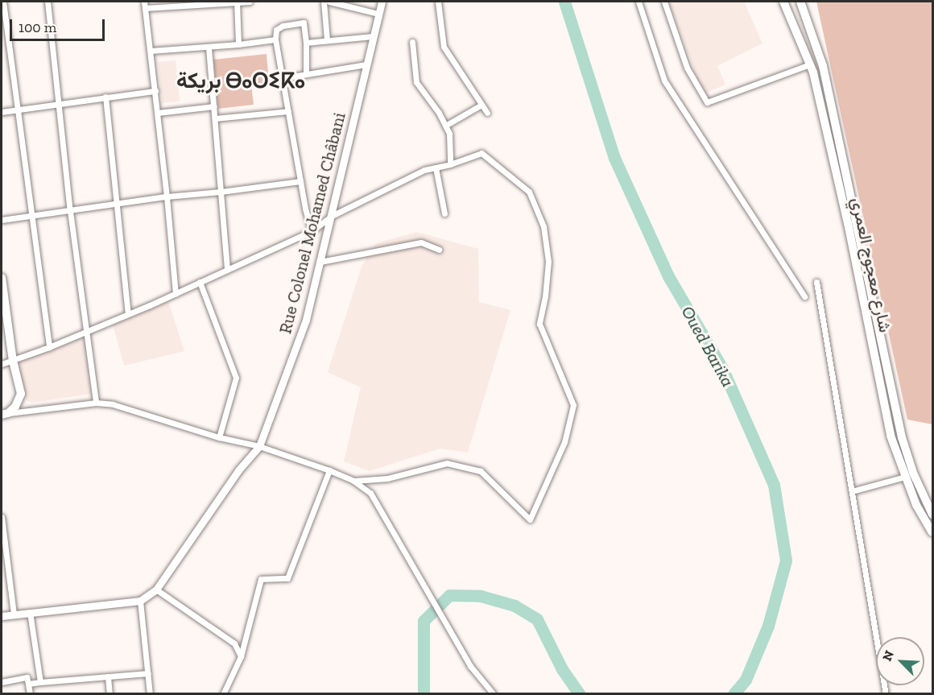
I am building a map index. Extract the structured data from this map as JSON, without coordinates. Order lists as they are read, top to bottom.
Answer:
{
  "streets": {
    "main road": ["Rue Colonel Mohamed Châbani", "شارع معجوج العمري"]
  },
  "districts": ["بريكة ⴱⴰⵔⵉⴽⴰ"],
  "water": ["Oued Barika"],
  "scale_bar": "100 m",
  "north": "top left"
}
